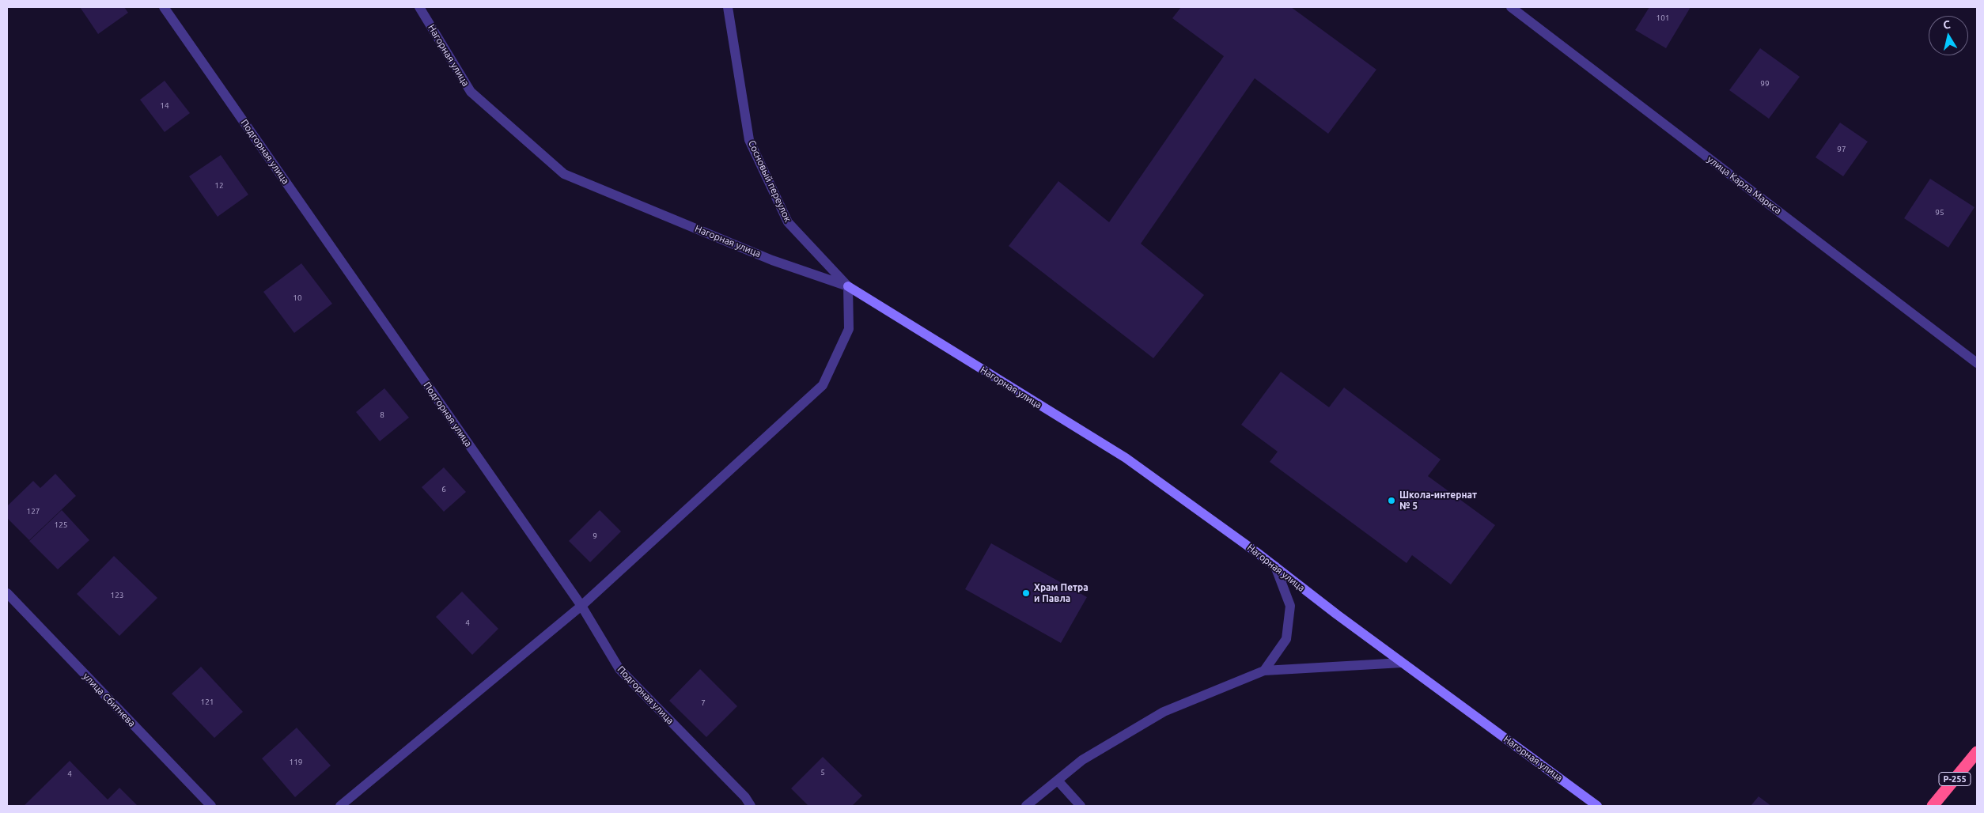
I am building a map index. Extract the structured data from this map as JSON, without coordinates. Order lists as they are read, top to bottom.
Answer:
{
  "streets": {
    "highway": ["Р-255"],
    "street": [
      "Нагорная улица",
      "Подгорная улица",
      "Сосновый переулок",
      "улица Карла Маркса",
      "улица Сбитнева"
    ]
  },
  "crossings": [
    ["Нагорная улица", "Сосновый переулок"]
  ],
  "places": ["Школа-интернат № 5", "Храм Петра и Павла"],
  "house_numbers": [
    "101",
    "99",
    "14",
    "97",
    "12",
    "95",
    "10",
    "8",
    "6",
    "127",
    "125",
    "9",
    "123",
    "4",
    "121",
    "7",
    "119",
    "5",
    "4"
  ],
  "north": "top"
}
